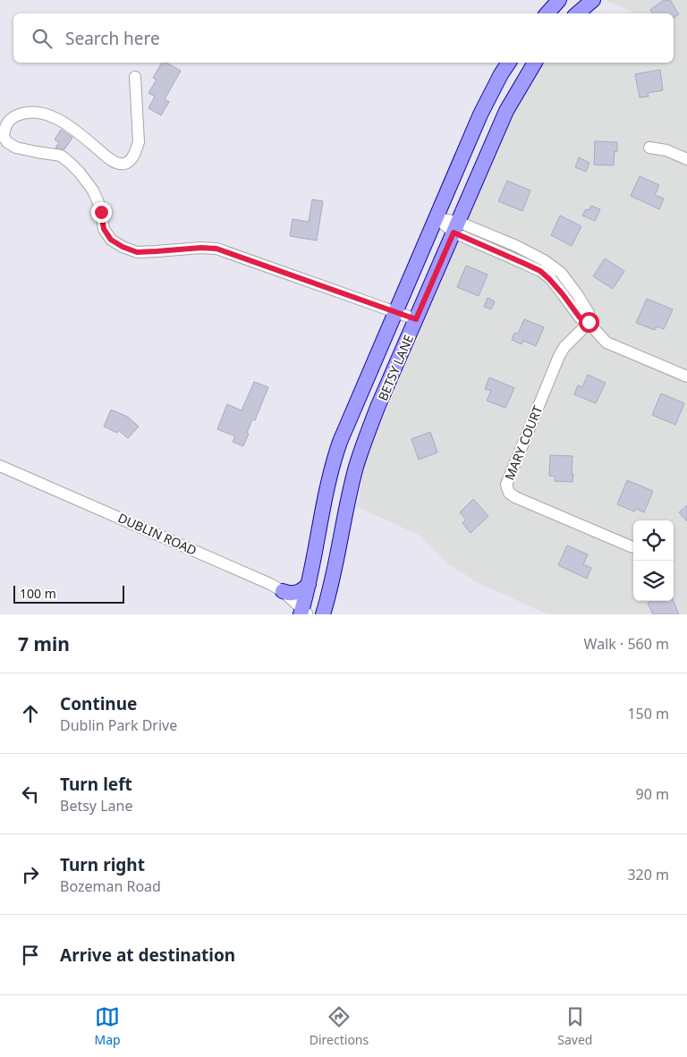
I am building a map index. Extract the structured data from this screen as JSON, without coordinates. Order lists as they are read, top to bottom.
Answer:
{
  "streets": {
    "main road": ["BETSY LANE"],
    "street": ["MARY COURT", "DUBLIN ROAD"]
  },
  "crossings": [
    ["BETSY LANE", "DUBLIN ROAD"]
  ],
  "scale_bar": "100 m",
  "page": {
    "search": "Search here",
    "scale": "100 m",
    "heading": ["7 min", "Walk · 560 m"],
    "list": [
      ["Continue", "Dublin Park Drive", "150 m"],
      ["Turn left", "Betsy Lane", "90 m"],
      ["Turn right", "Bozeman Road", "320 m"],
      "Arrive at destination"
    ],
    "nav": ["Map", "Directions", "Saved"]
  }
}
